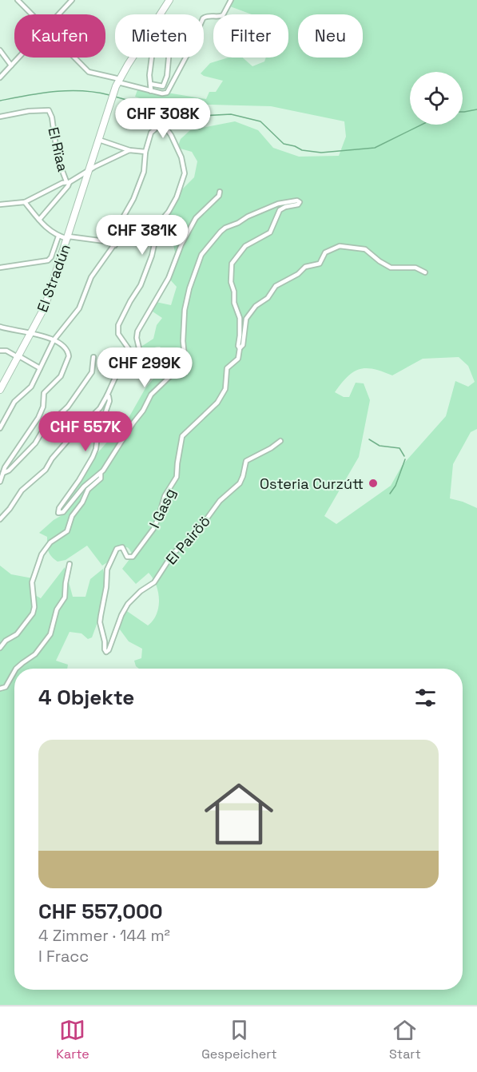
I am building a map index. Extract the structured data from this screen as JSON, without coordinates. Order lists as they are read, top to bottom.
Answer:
{
  "streets": {
    "main road": ["El Stradún"],
    "street": ["El Rïaa", "I Gasg", "El Pairöö"]
  },
  "crossings": [
    ["I Gasg", "El Pairöö"]
  ],
  "places": ["Osteria Curzútt"],
  "page": {
    "chip": [
      "Kaufen",
      "Mieten",
      "Filter",
      "Neu"
    ],
    "price": [
      "CHF 308K",
      "CHF 381K",
      "CHF 299K",
      "CHF 557K"
    ],
    "heading": "4 Objekte",
    "list": [
      {
        "name": "CHF 557,000",
        "note": "4 Zimmer · 144 m² · I Fracc"
      }
    ],
    "tabs": ["Karte", "Gespeichert", "Start"]
  }
}
